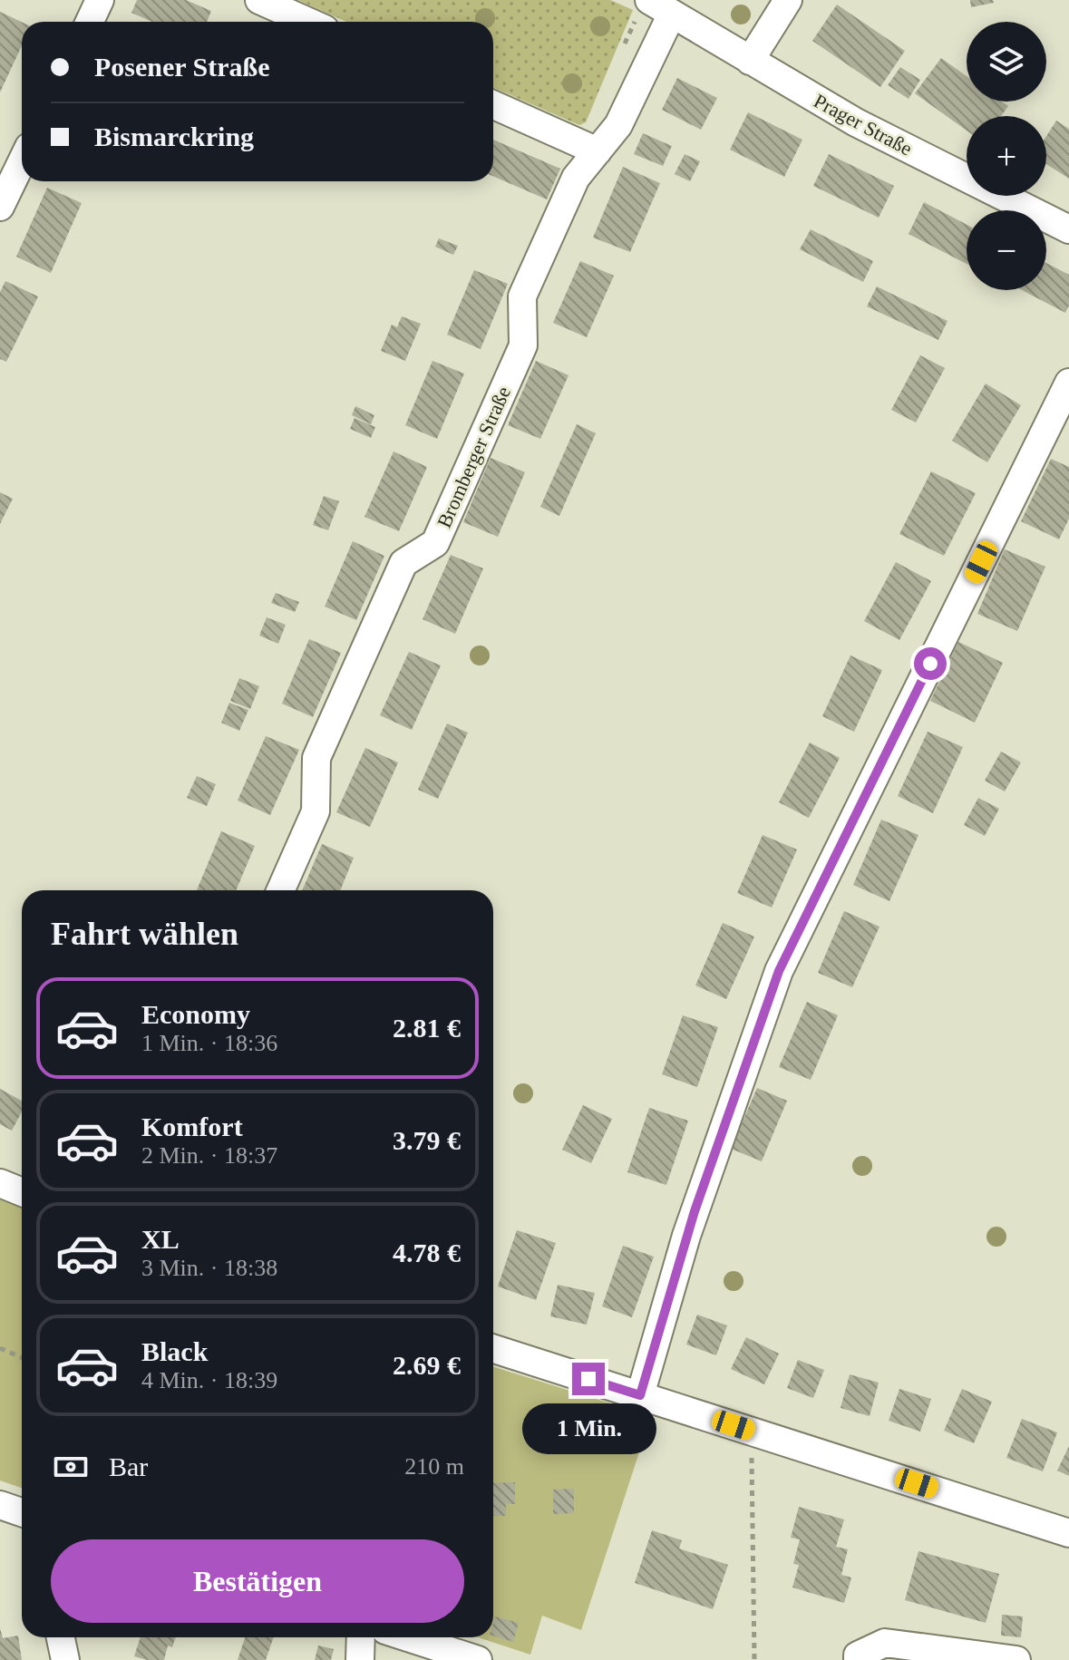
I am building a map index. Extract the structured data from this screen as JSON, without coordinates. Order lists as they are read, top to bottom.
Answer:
{
  "streets": {
    "street": ["Prager Straße", "Bromberger Straße"]
  },
  "crossings": [
    ["Prager Straße", "Bromberger Straße"]
  ],
  "page": {
    "map_buttons": ["+", "−"],
    "banner": ["Posener Straße", "Bismarckring"],
    "heading": "Fahrt wählen",
    "list": [
      {
        "name": "Economy",
        "note": "1 Min. · 18:36",
        "value": "2.81 €"
      },
      {
        "name": "Komfort",
        "note": "2 Min. · 18:37",
        "value": "3.79 €"
      },
      {
        "name": "XL",
        "note": "3 Min. · 18:38",
        "value": "4.78 €"
      },
      {
        "name": "Black",
        "note": "4 Min. · 18:39",
        "value": "2.69 €"
      }
    ],
    "bubble": "1 Min.",
    "pay": ["Bar", "210 m"],
    "buttons": "Bestätigen"
  }
}
